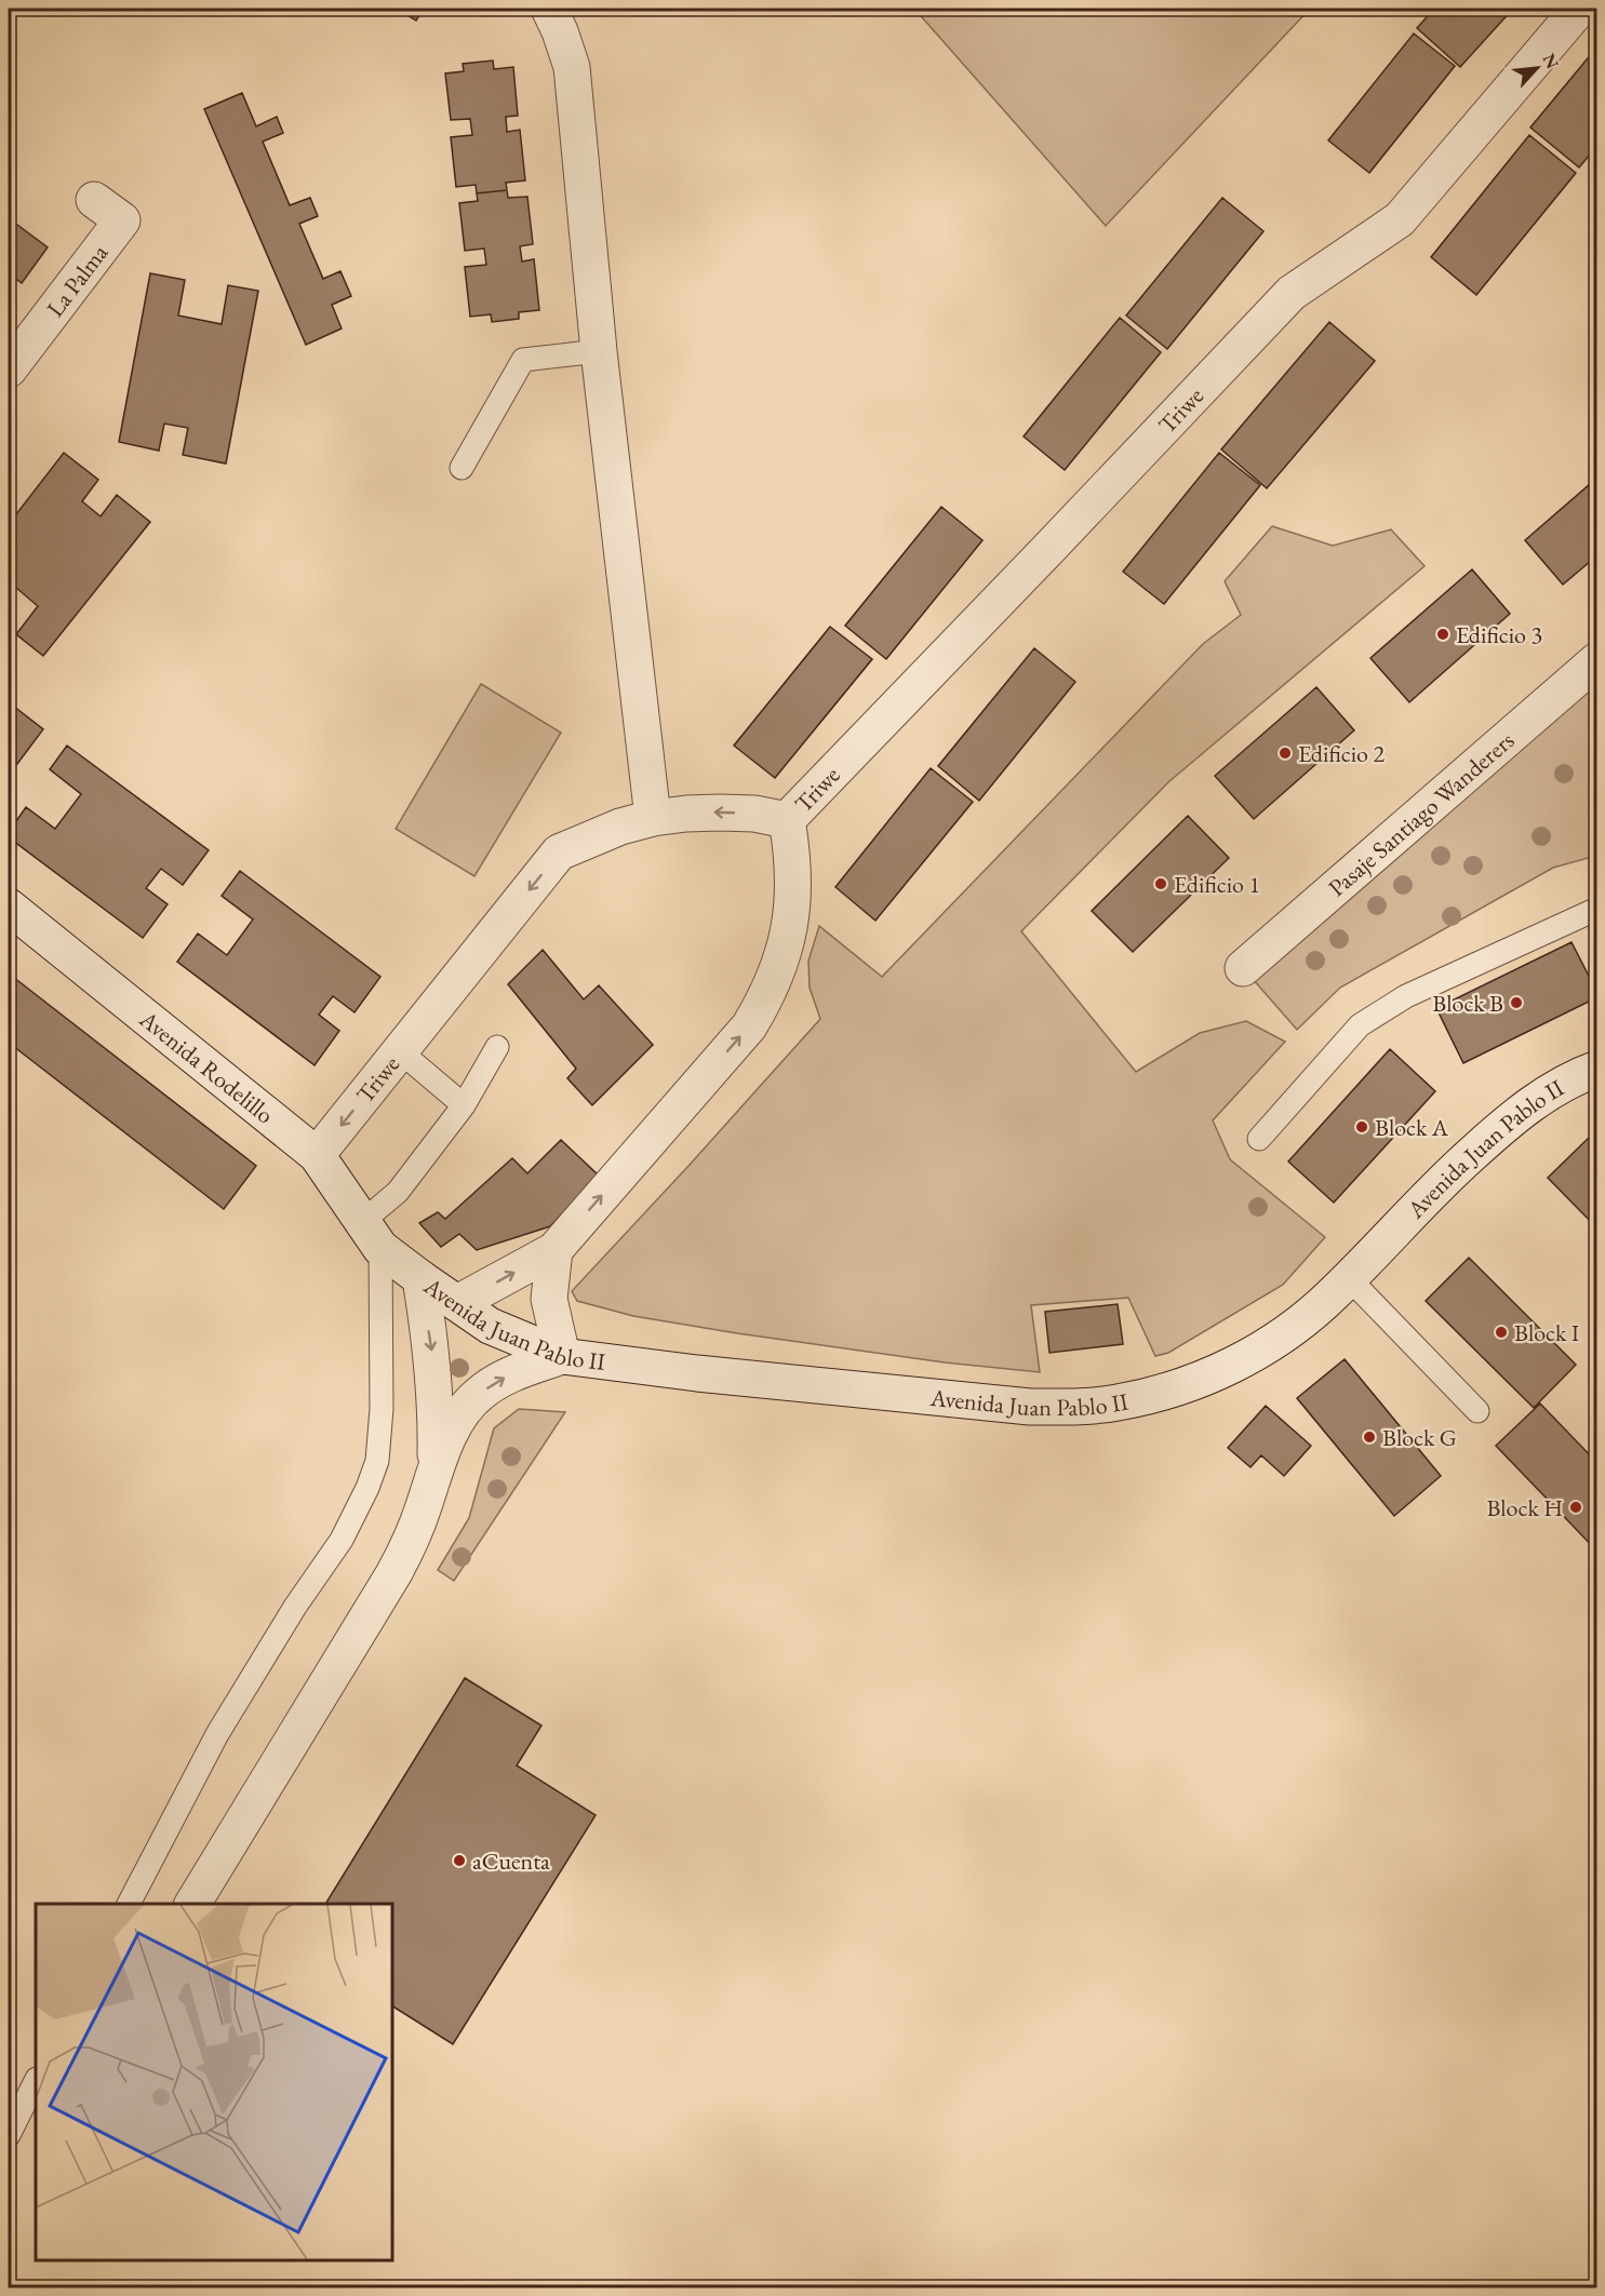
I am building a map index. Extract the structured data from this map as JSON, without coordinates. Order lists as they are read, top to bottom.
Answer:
{
  "streets": {
    "street": [
      "La Palma",
      "Triwe",
      "Pasaje Santiago Wanderers",
      "Avenida Rodelillo",
      "Avenida Juan Pablo II"
    ]
  },
  "crossings": [
    ["Triwe", "Avenida Rodelillo"],
    ["Triwe", "Avenida Juan Pablo II"],
    ["Avenida Rodelillo", "Avenida Juan Pablo II"]
  ],
  "places": [
    "Edificio 3",
    "Edificio 2",
    "Edificio 1",
    "Block B",
    "Block A",
    "Block I",
    "Block G",
    "Block H",
    "aCuenta"
  ],
  "north": "top right"
}
